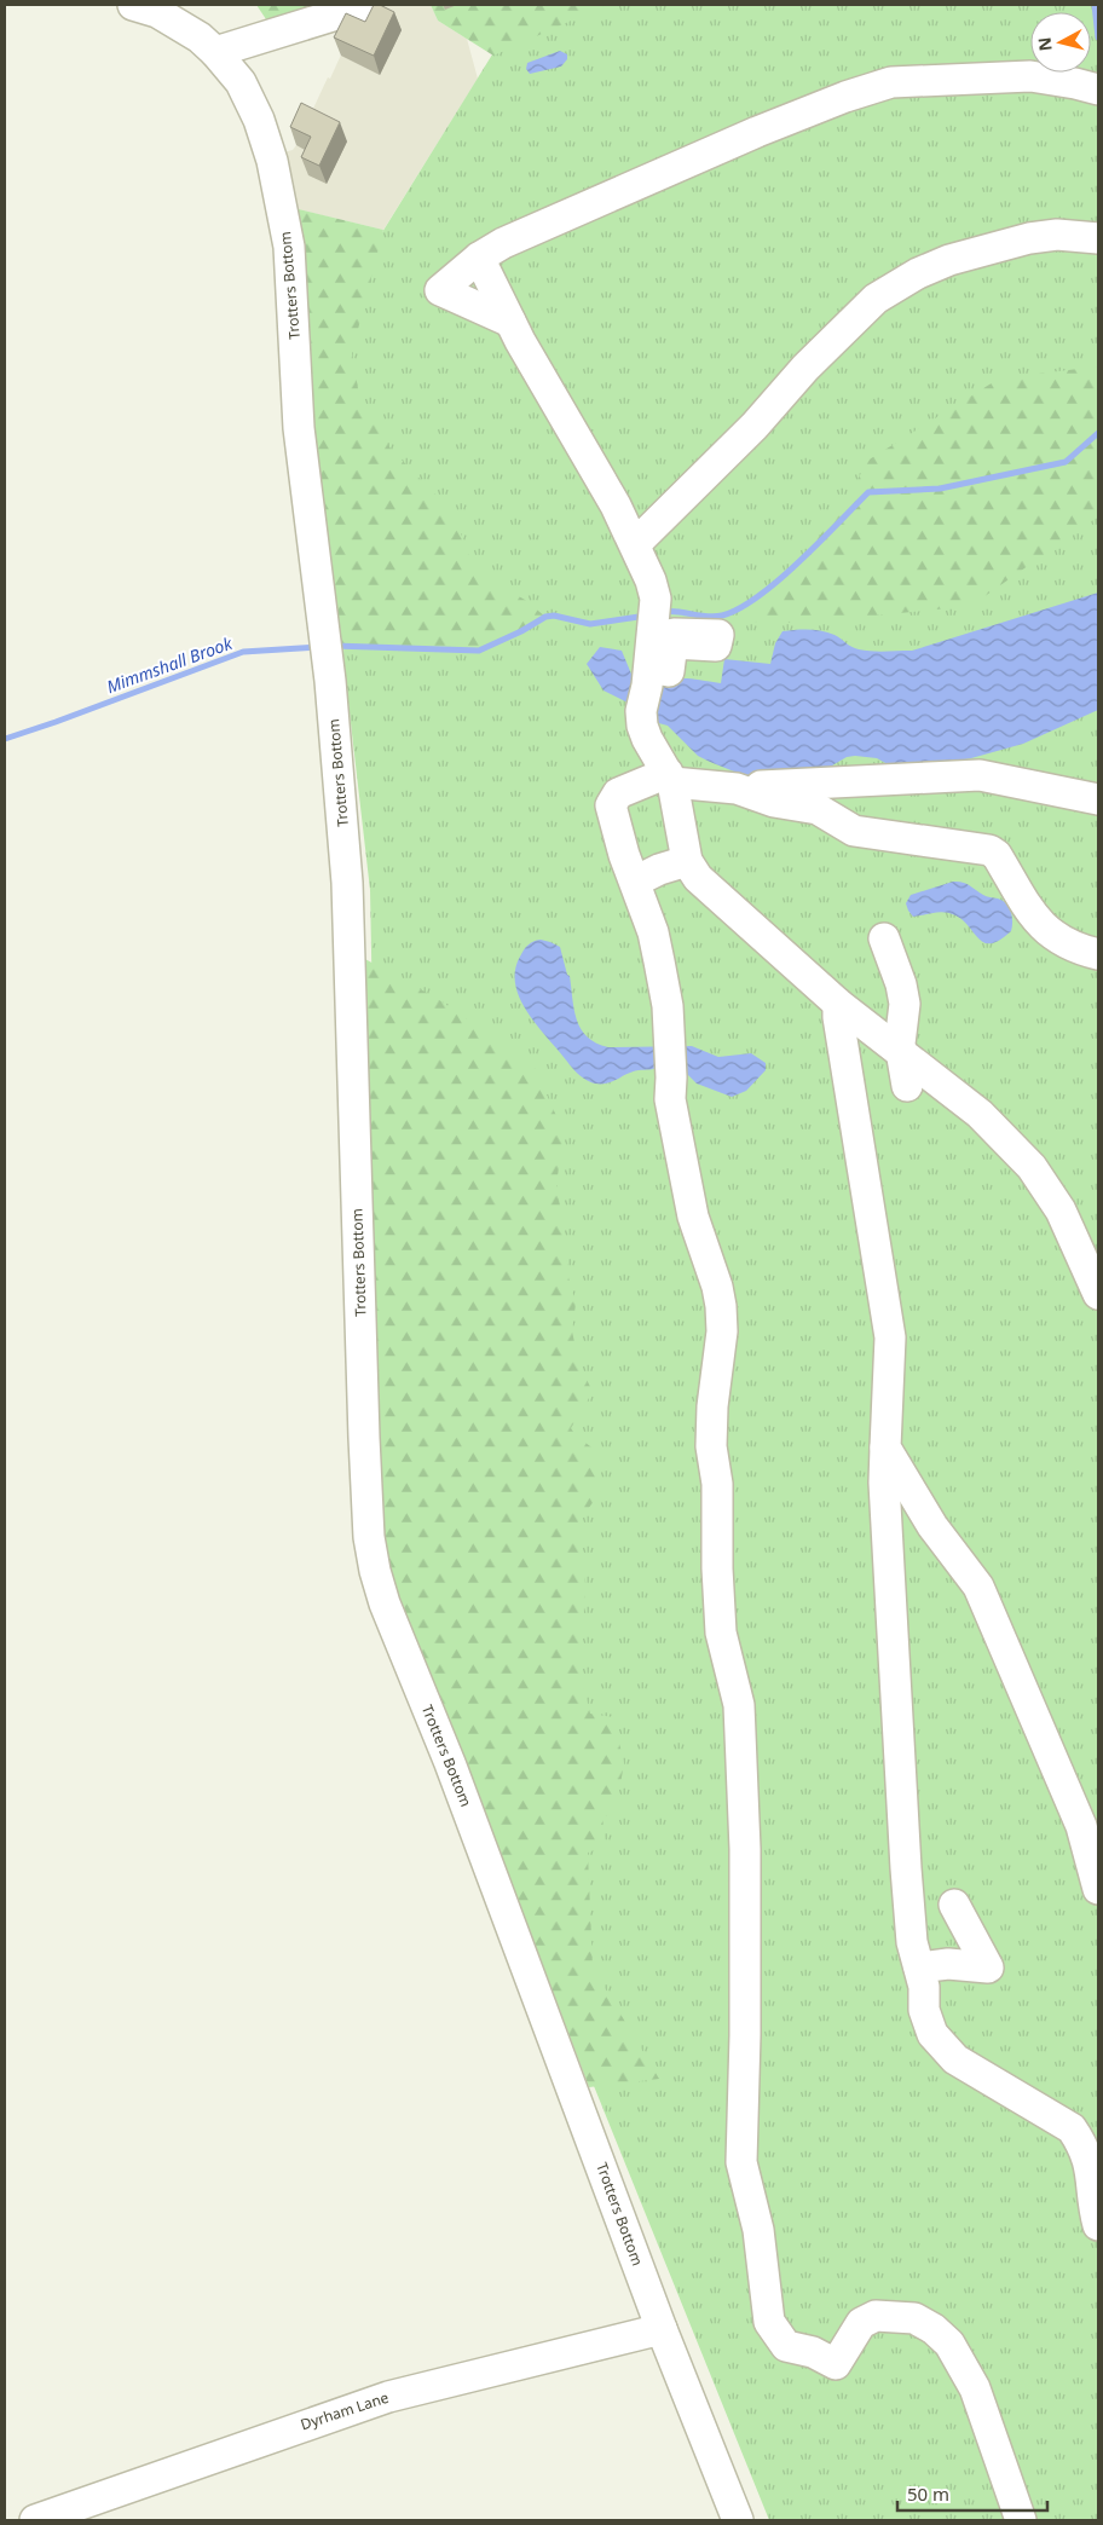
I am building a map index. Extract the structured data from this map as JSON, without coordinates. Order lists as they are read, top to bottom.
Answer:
{
  "streets": {
    "street": ["Trotters Bottom", "Dyrham Lane"]
  },
  "crossings": [
    ["Trotters Bottom", "Dyrham Lane"]
  ],
  "water": ["Mimmshall Brook"],
  "scale_bar": "50 m",
  "north": "left"
}
